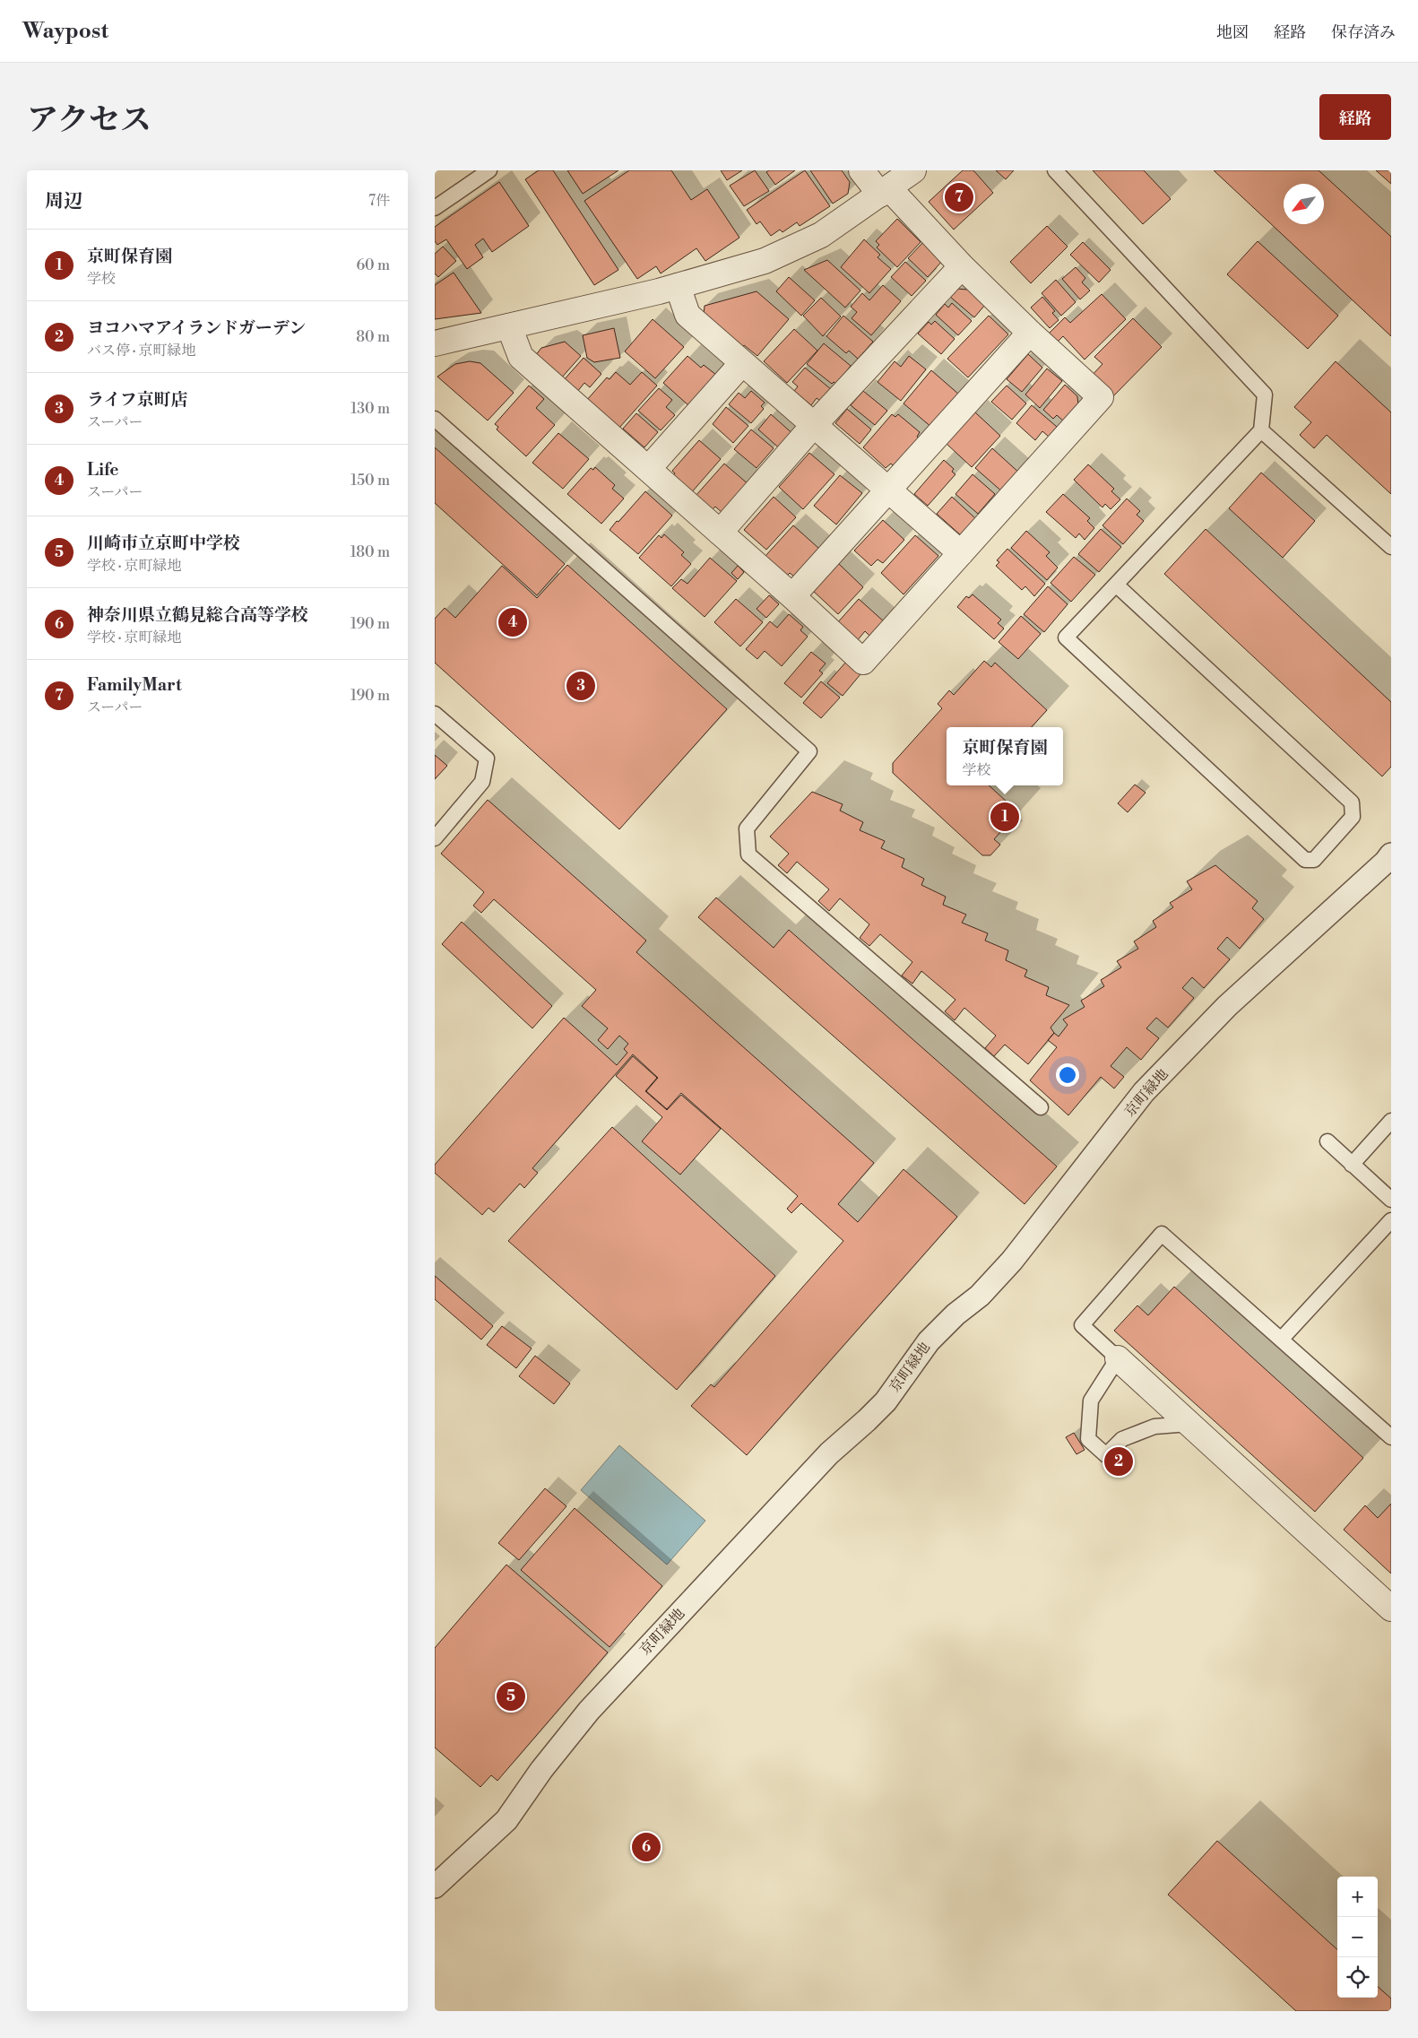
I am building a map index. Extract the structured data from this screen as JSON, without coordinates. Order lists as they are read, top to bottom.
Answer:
{
  "streets": {
    "street": ["京町緑地"]
  },
  "north": "bottom left",
  "page": {
    "header": "Waypost",
    "nav": ["地図", "経路", "保存済み"],
    "title": "アクセス",
    "buttons": "経路",
    "heading": ["周辺", "7件"],
    "pins": [
      "7",
      "4",
      "3",
      "1",
      "2",
      "5",
      "6"
    ],
    "list": [
      {
        "mark": "1",
        "name": "京町保育園",
        "note": "学校",
        "value": "60 m"
      },
      {
        "mark": "2",
        "name": "ヨコハマアイランドガーデン",
        "note": "バス停 · 京町緑地",
        "value": "80 m"
      },
      {
        "mark": "3",
        "name": "ライフ京町店",
        "note": "スーパー",
        "value": "130 m"
      },
      {
        "mark": "4",
        "name": "Life",
        "note": "スーパー",
        "value": "150 m"
      },
      {
        "mark": "5",
        "name": "川崎市立京町中学校",
        "note": "学校 · 京町緑地",
        "value": "180 m"
      },
      {
        "mark": "6",
        "name": "神奈川県立鶴見総合高等学校",
        "note": "学校 · 京町緑地",
        "value": "190 m"
      },
      {
        "mark": "7",
        "name": "FamilyMart",
        "note": "スーパー",
        "value": "190 m"
      }
    ],
    "popup": ["京町保育園", "学校"],
    "map_buttons": ["+", "−"]
  }
}
